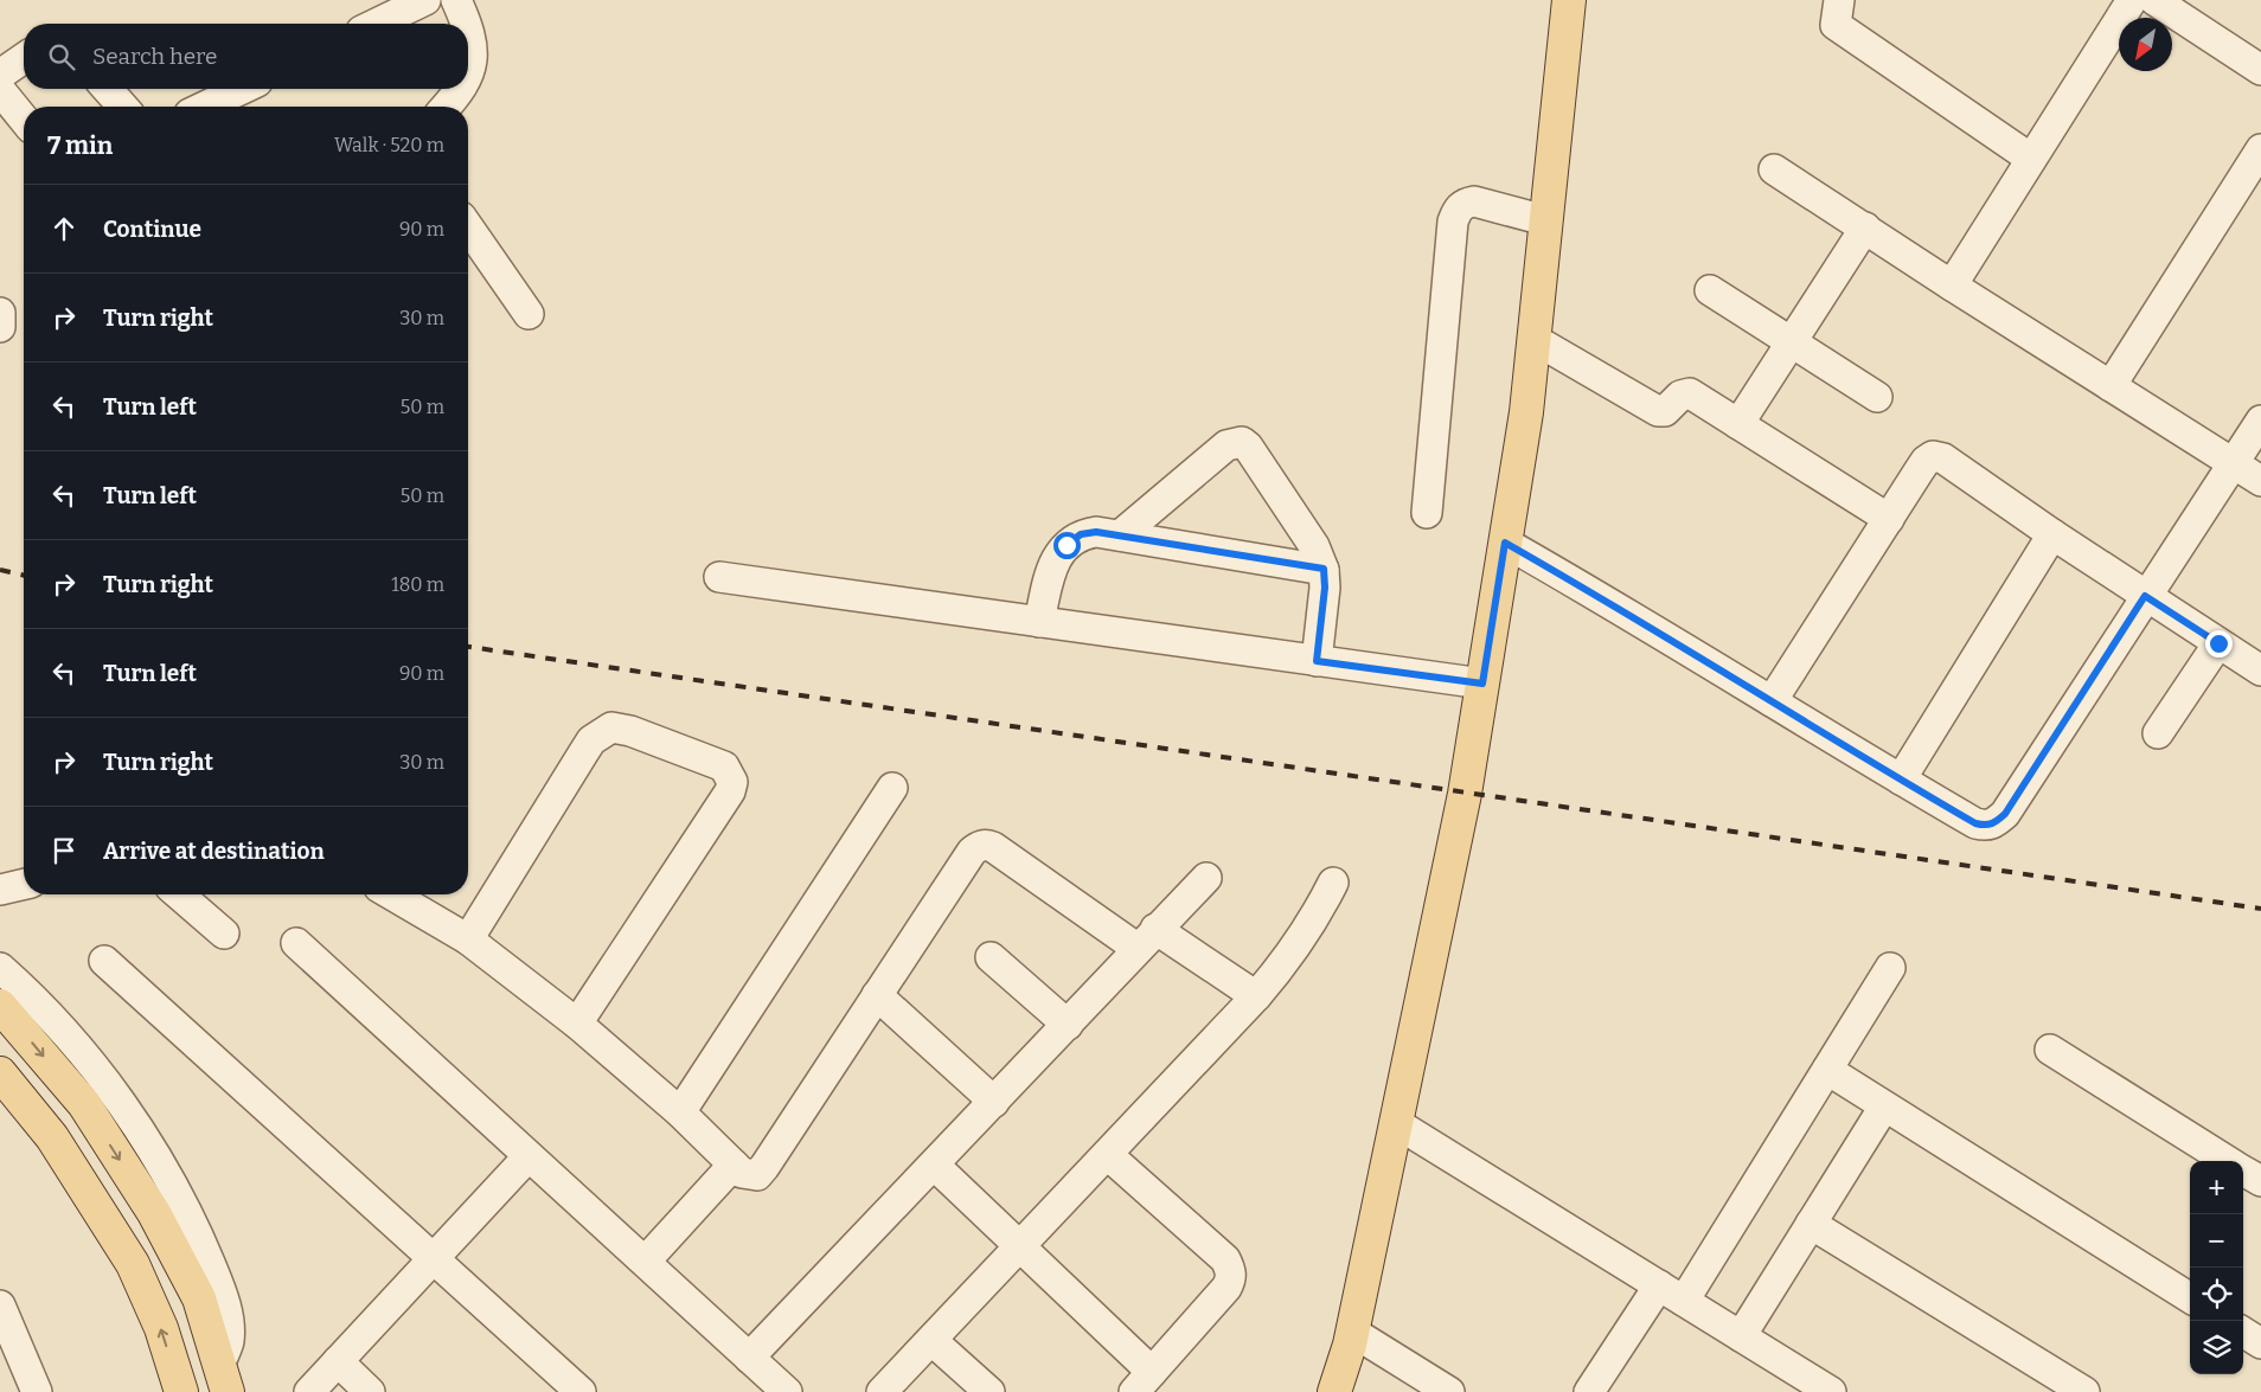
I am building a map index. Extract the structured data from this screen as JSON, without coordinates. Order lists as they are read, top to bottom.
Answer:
{
  "north": "bottom left",
  "page": {
    "search": "Search here",
    "heading": ["7 min", "Walk · 520 m"],
    "list": [
      ["Continue", "90 m"],
      ["Turn right", "30 m"],
      ["Turn left", "50 m"],
      ["Turn left", "50 m"],
      ["Turn right", "180 m"],
      ["Turn left", "90 m"],
      ["Turn right", "30 m"],
      "Arrive at destination"
    ],
    "map_buttons": ["+", "−"]
  }
}
